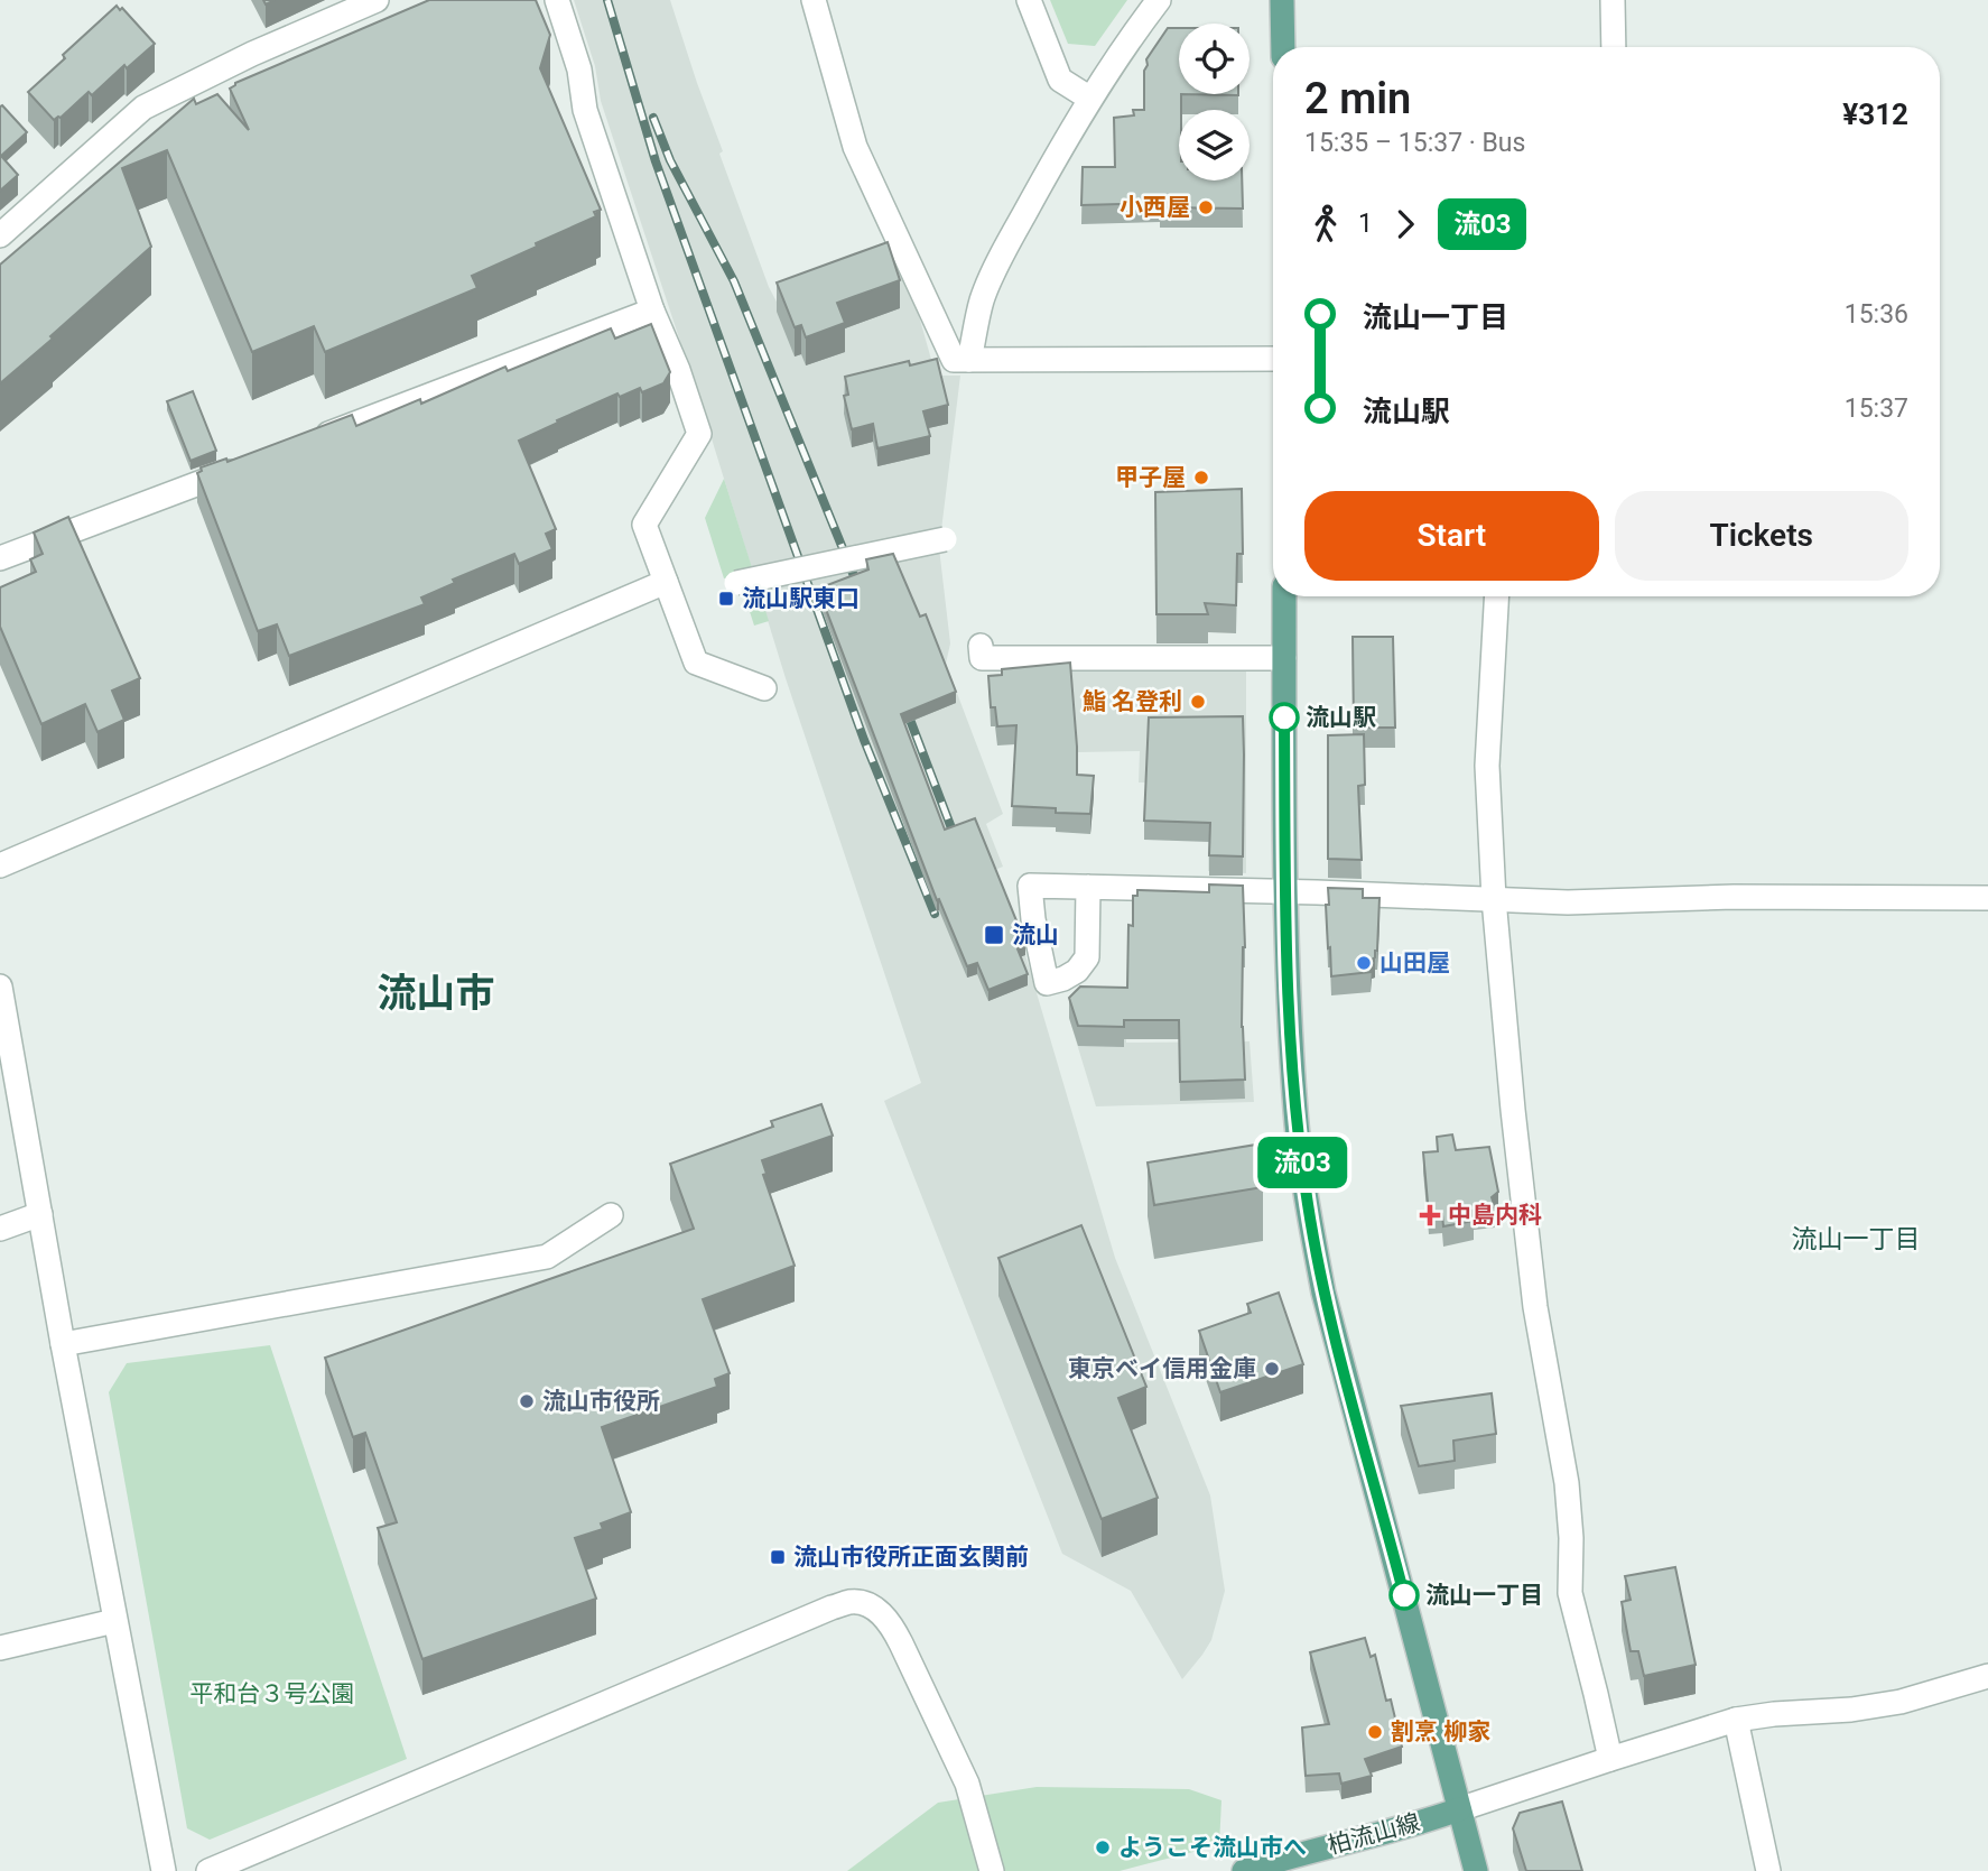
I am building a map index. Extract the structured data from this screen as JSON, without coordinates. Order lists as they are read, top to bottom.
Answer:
{
  "streets": {
    "main road": ["柏流山線"]
  },
  "districts": ["流山市", "流山一丁目"],
  "parks": ["平和台３号公園"],
  "places": {
    "other": [
      "小西屋",
      "甲子屋",
      "鮨 名登利",
      "流山駅",
      "山田屋",
      "東京ベイ信用金庫",
      "流山市役所",
      "流山一丁目",
      "割烹 柳家",
      "ようこそ流山市へ"
    ],
    "transit": ["流山駅東口", "流山", "流山市役所正面玄関前"],
    "health": ["中島内科"]
  },
  "lines": ["bus line 流03"],
  "page": {
    "on_map": "流03",
    "heading": ["2 min", "15:35 – 15:37 · Bus", "¥312"],
    "legs": ["1", "流03"],
    "list": [
      {
        "name": "流山一丁目",
        "value": "15:36"
      },
      {
        "name": "流山駅",
        "value": "15:37"
      }
    ],
    "buttons": ["Start", "Tickets"]
  }
}
